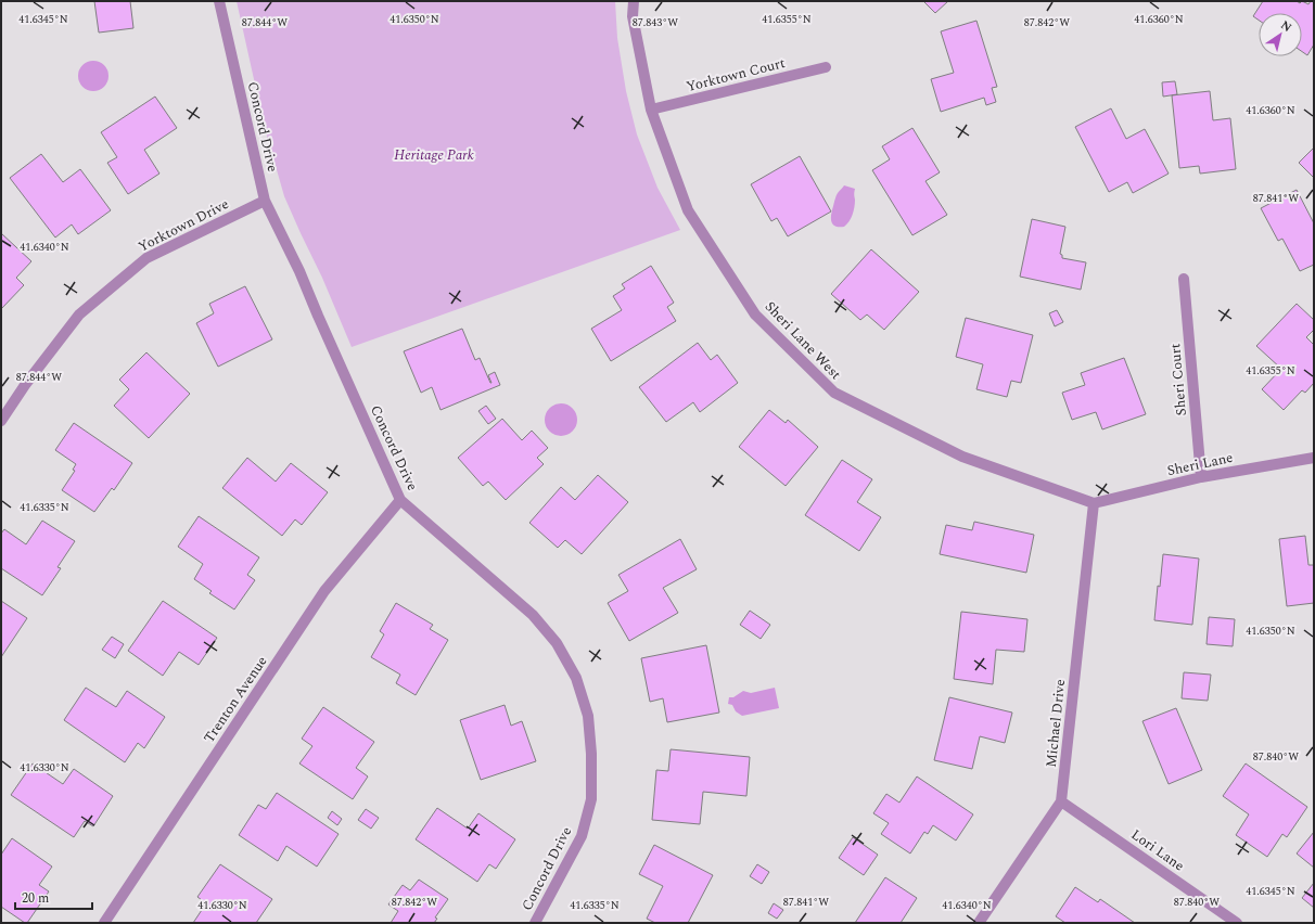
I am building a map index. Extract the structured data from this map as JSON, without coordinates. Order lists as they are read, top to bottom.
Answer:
{
  "streets": {
    "street": [
      "Yorktown Court",
      "Concord Drive",
      "Yorktown Drive",
      "Sheri Lane West",
      "Sheri Court",
      "Sheri Lane",
      "Trenton Avenue",
      "Michael Drive",
      "Lori Lane"
    ]
  },
  "crossings": [
    ["Yorktown Court", "Sheri Lane West"],
    ["Concord Drive", "Yorktown Drive"],
    ["Concord Drive", "Trenton Avenue"],
    ["Sheri Lane West", "Sheri Lane"],
    ["Sheri Lane West", "Michael Drive"],
    ["Sheri Court", "Sheri Lane"],
    ["Sheri Lane", "Michael Drive"],
    ["Michael Drive", "Lori Lane"]
  ],
  "parks": ["Heritage Park"],
  "scale_bar": "20 m",
  "north": "top right",
  "coordinates": [
    "41.6345°N",
    "41.6350°N",
    "41.6355°N",
    "41.6360°N",
    "87.844°W",
    "87.843°W",
    "87.842°W",
    "87.841°W",
    "41.6340°N",
    "41.6335°N",
    "87.840°W",
    "41.6330°N"
  ]
}
